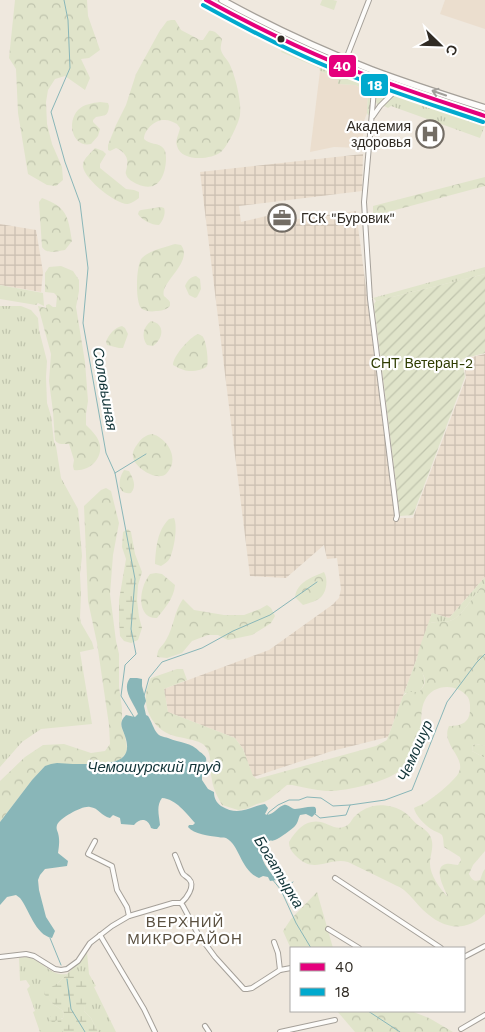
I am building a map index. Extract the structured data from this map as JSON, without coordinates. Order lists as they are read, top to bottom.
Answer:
{
  "districts": ["ВЕРХНИЙ МИКРОРАЙОН"],
  "water": [
    "Соловьиная",
    "Чемошур",
    "Чемошурский пруд",
    "Богатырка"
  ],
  "parks": ["СНТ Ветеран-2"],
  "places": {
    "hospital": ["Академия здоровья"],
    "office": ["ГСК \"Буровик\""]
  },
  "lines": ["transit line 40", "transit line 18"],
  "legend": ["40", "18"],
  "north": "bottom right"
}
